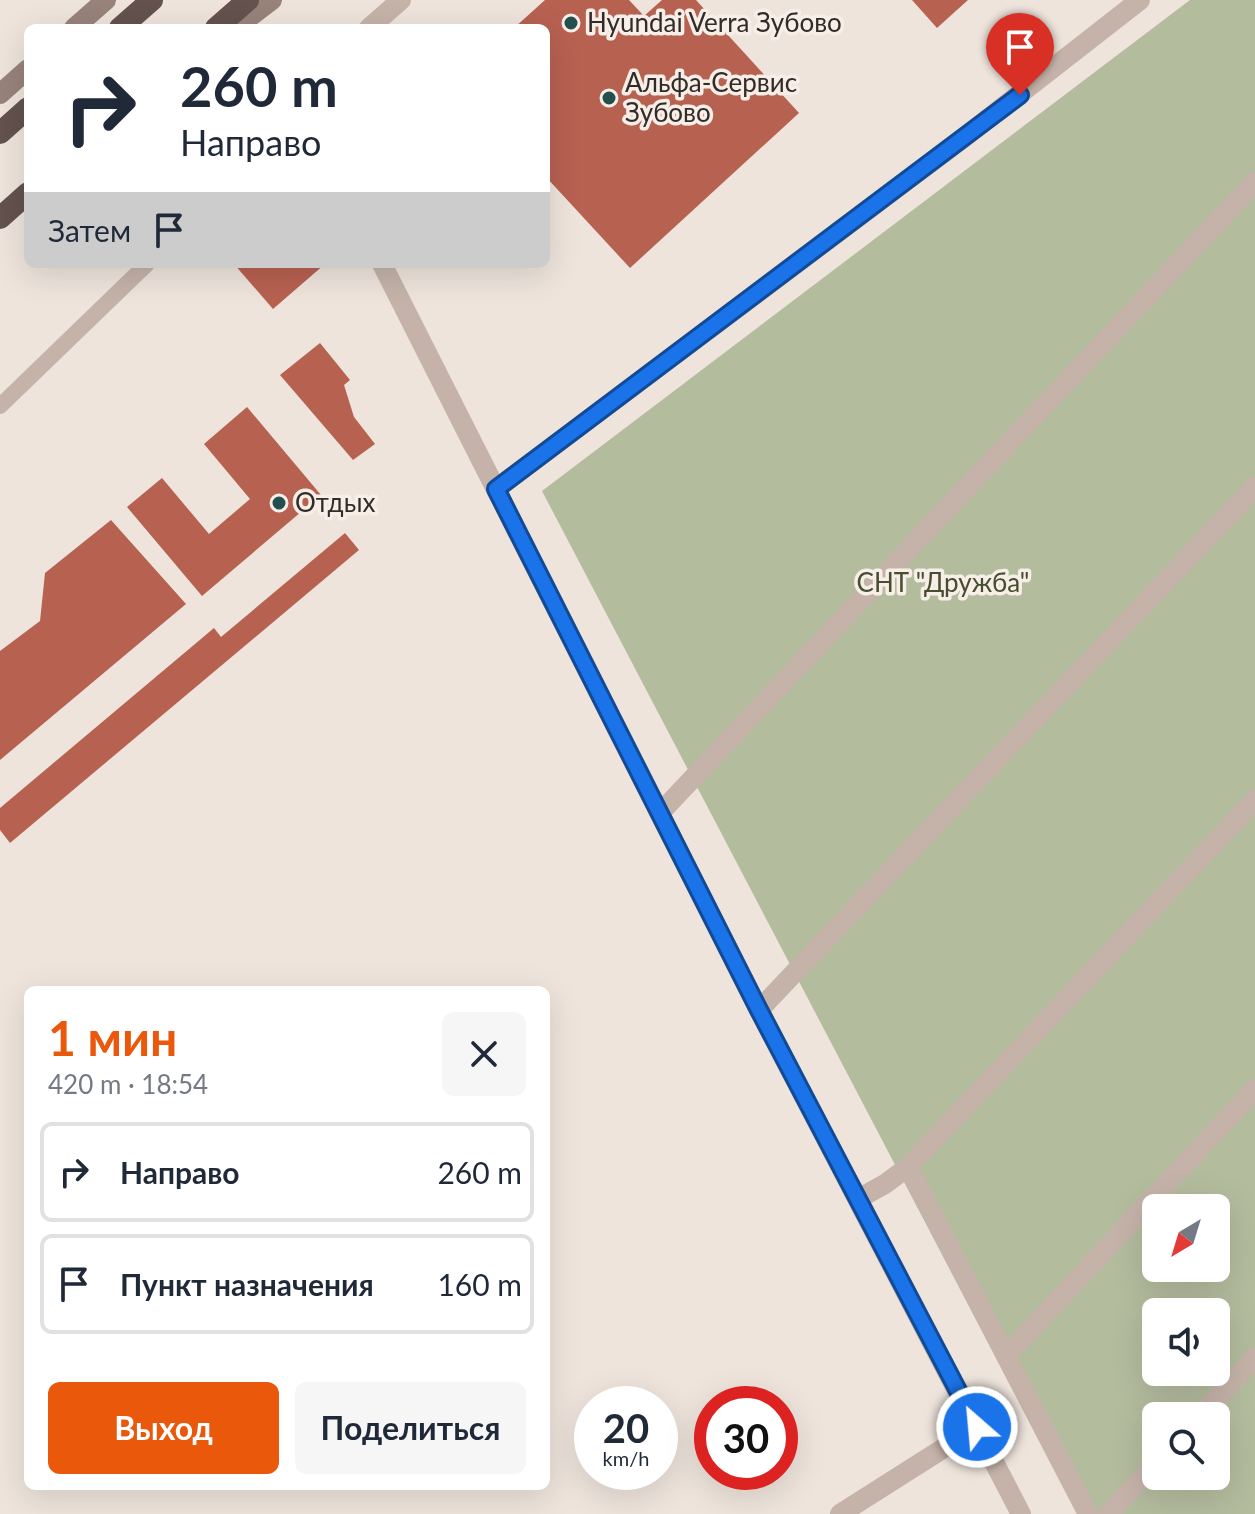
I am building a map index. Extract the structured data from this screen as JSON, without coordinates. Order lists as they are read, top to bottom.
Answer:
{
  "parks": ["СНТ \"Дружба\""],
  "places": ["Hyundai Verra Зубово", "Альфа-Сервис Зубово", "Отдых"],
  "north": "bottom left",
  "page": {
    "turn": ["260 m", "Направо"],
    "then": "Затем",
    "heading": ["1 мин", "420 m · 18:54"],
    "list": [
      {
        "name": "Направо",
        "value": "260 m"
      },
      {
        "name": "Пункт назначения",
        "value": "160 m"
      }
    ],
    "buttons": ["Выход", "Поделиться"],
    "speed": "20 km/h",
    "limit": "30"
  }
}
